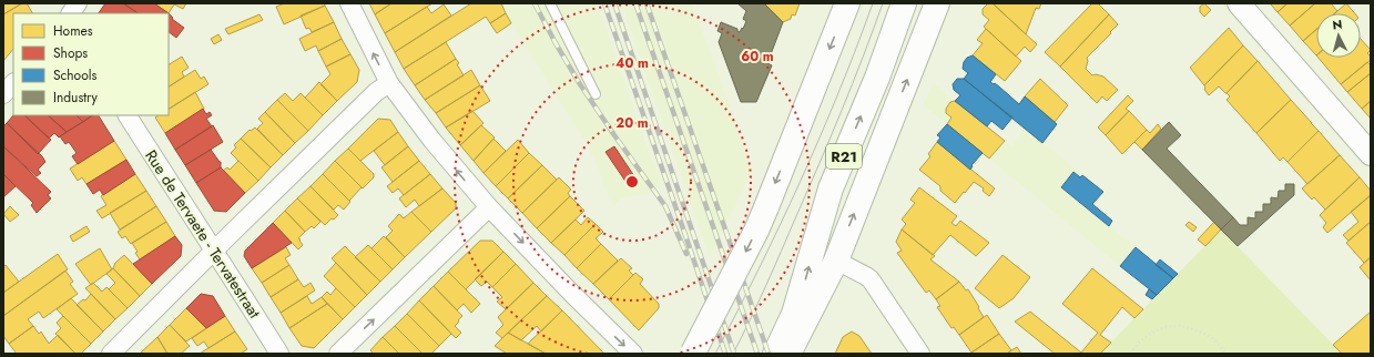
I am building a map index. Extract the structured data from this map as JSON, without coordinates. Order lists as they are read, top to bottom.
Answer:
{
  "streets": {
    "main road": ["R21"],
    "street": ["Rue de Tervaete - Tervatestraat"]
  },
  "legend": [
    "Homes",
    "Shops",
    "Schools",
    "Industry"
  ],
  "north": "top",
  "rings": ["60 m", "40 m", "20 m"]
}
